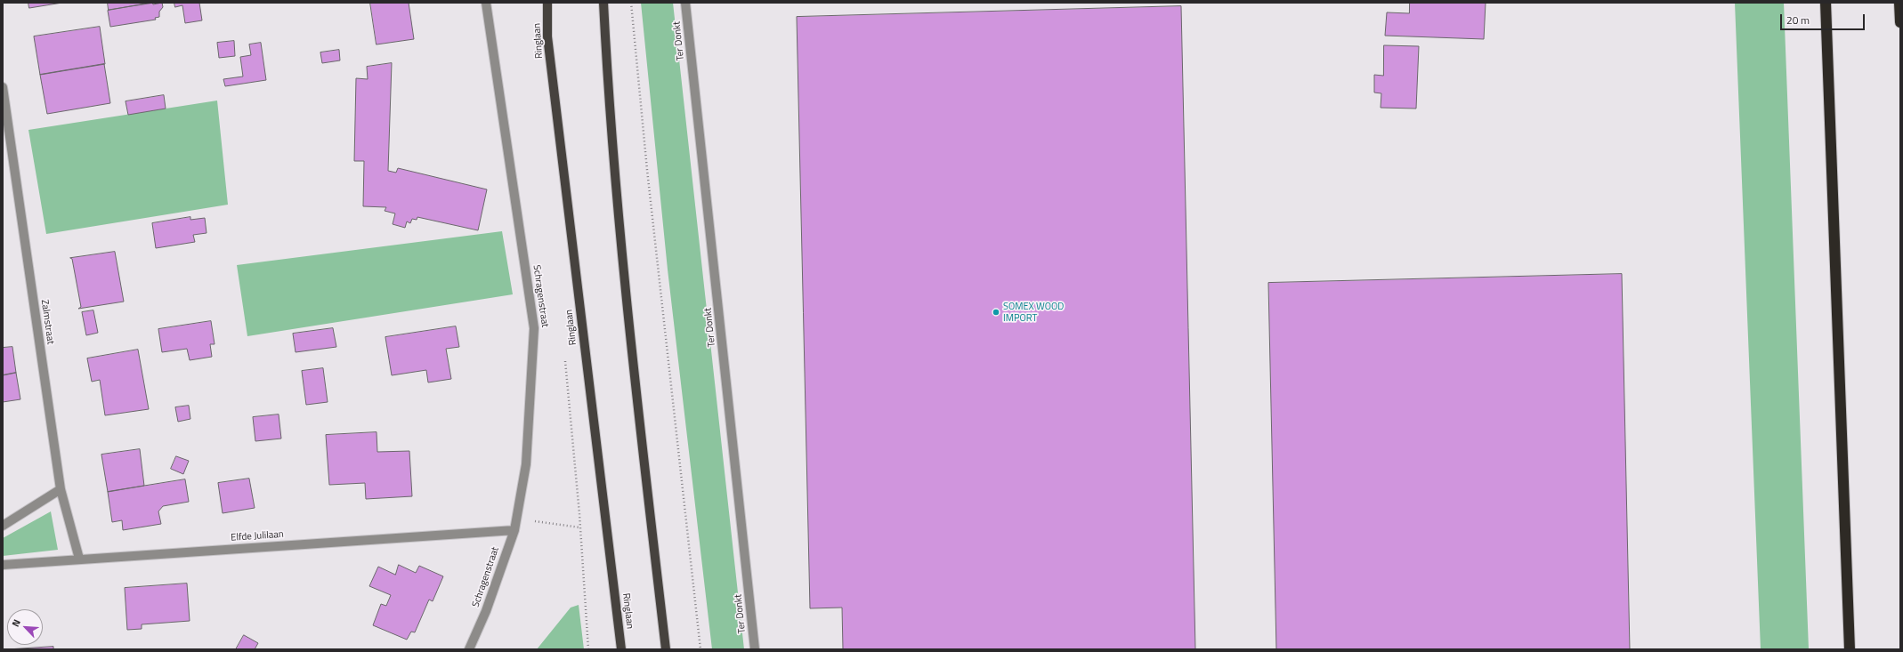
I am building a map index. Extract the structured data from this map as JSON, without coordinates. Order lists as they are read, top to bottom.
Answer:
{
  "streets": {
    "main road": ["Ringlaan"],
    "street": [
      "Ter Donkt",
      "Schragenstraat",
      "Zalmstraat",
      "Elfde Julilaan"
    ]
  },
  "crossings": [
    ["Schragenstraat", "Elfde Julilaan"],
    ["Zalmstraat", "Elfde Julilaan"]
  ],
  "places": ["SOMEX WOOD IMPORT"],
  "scale_bar": "20 m",
  "north": "top left"
}
